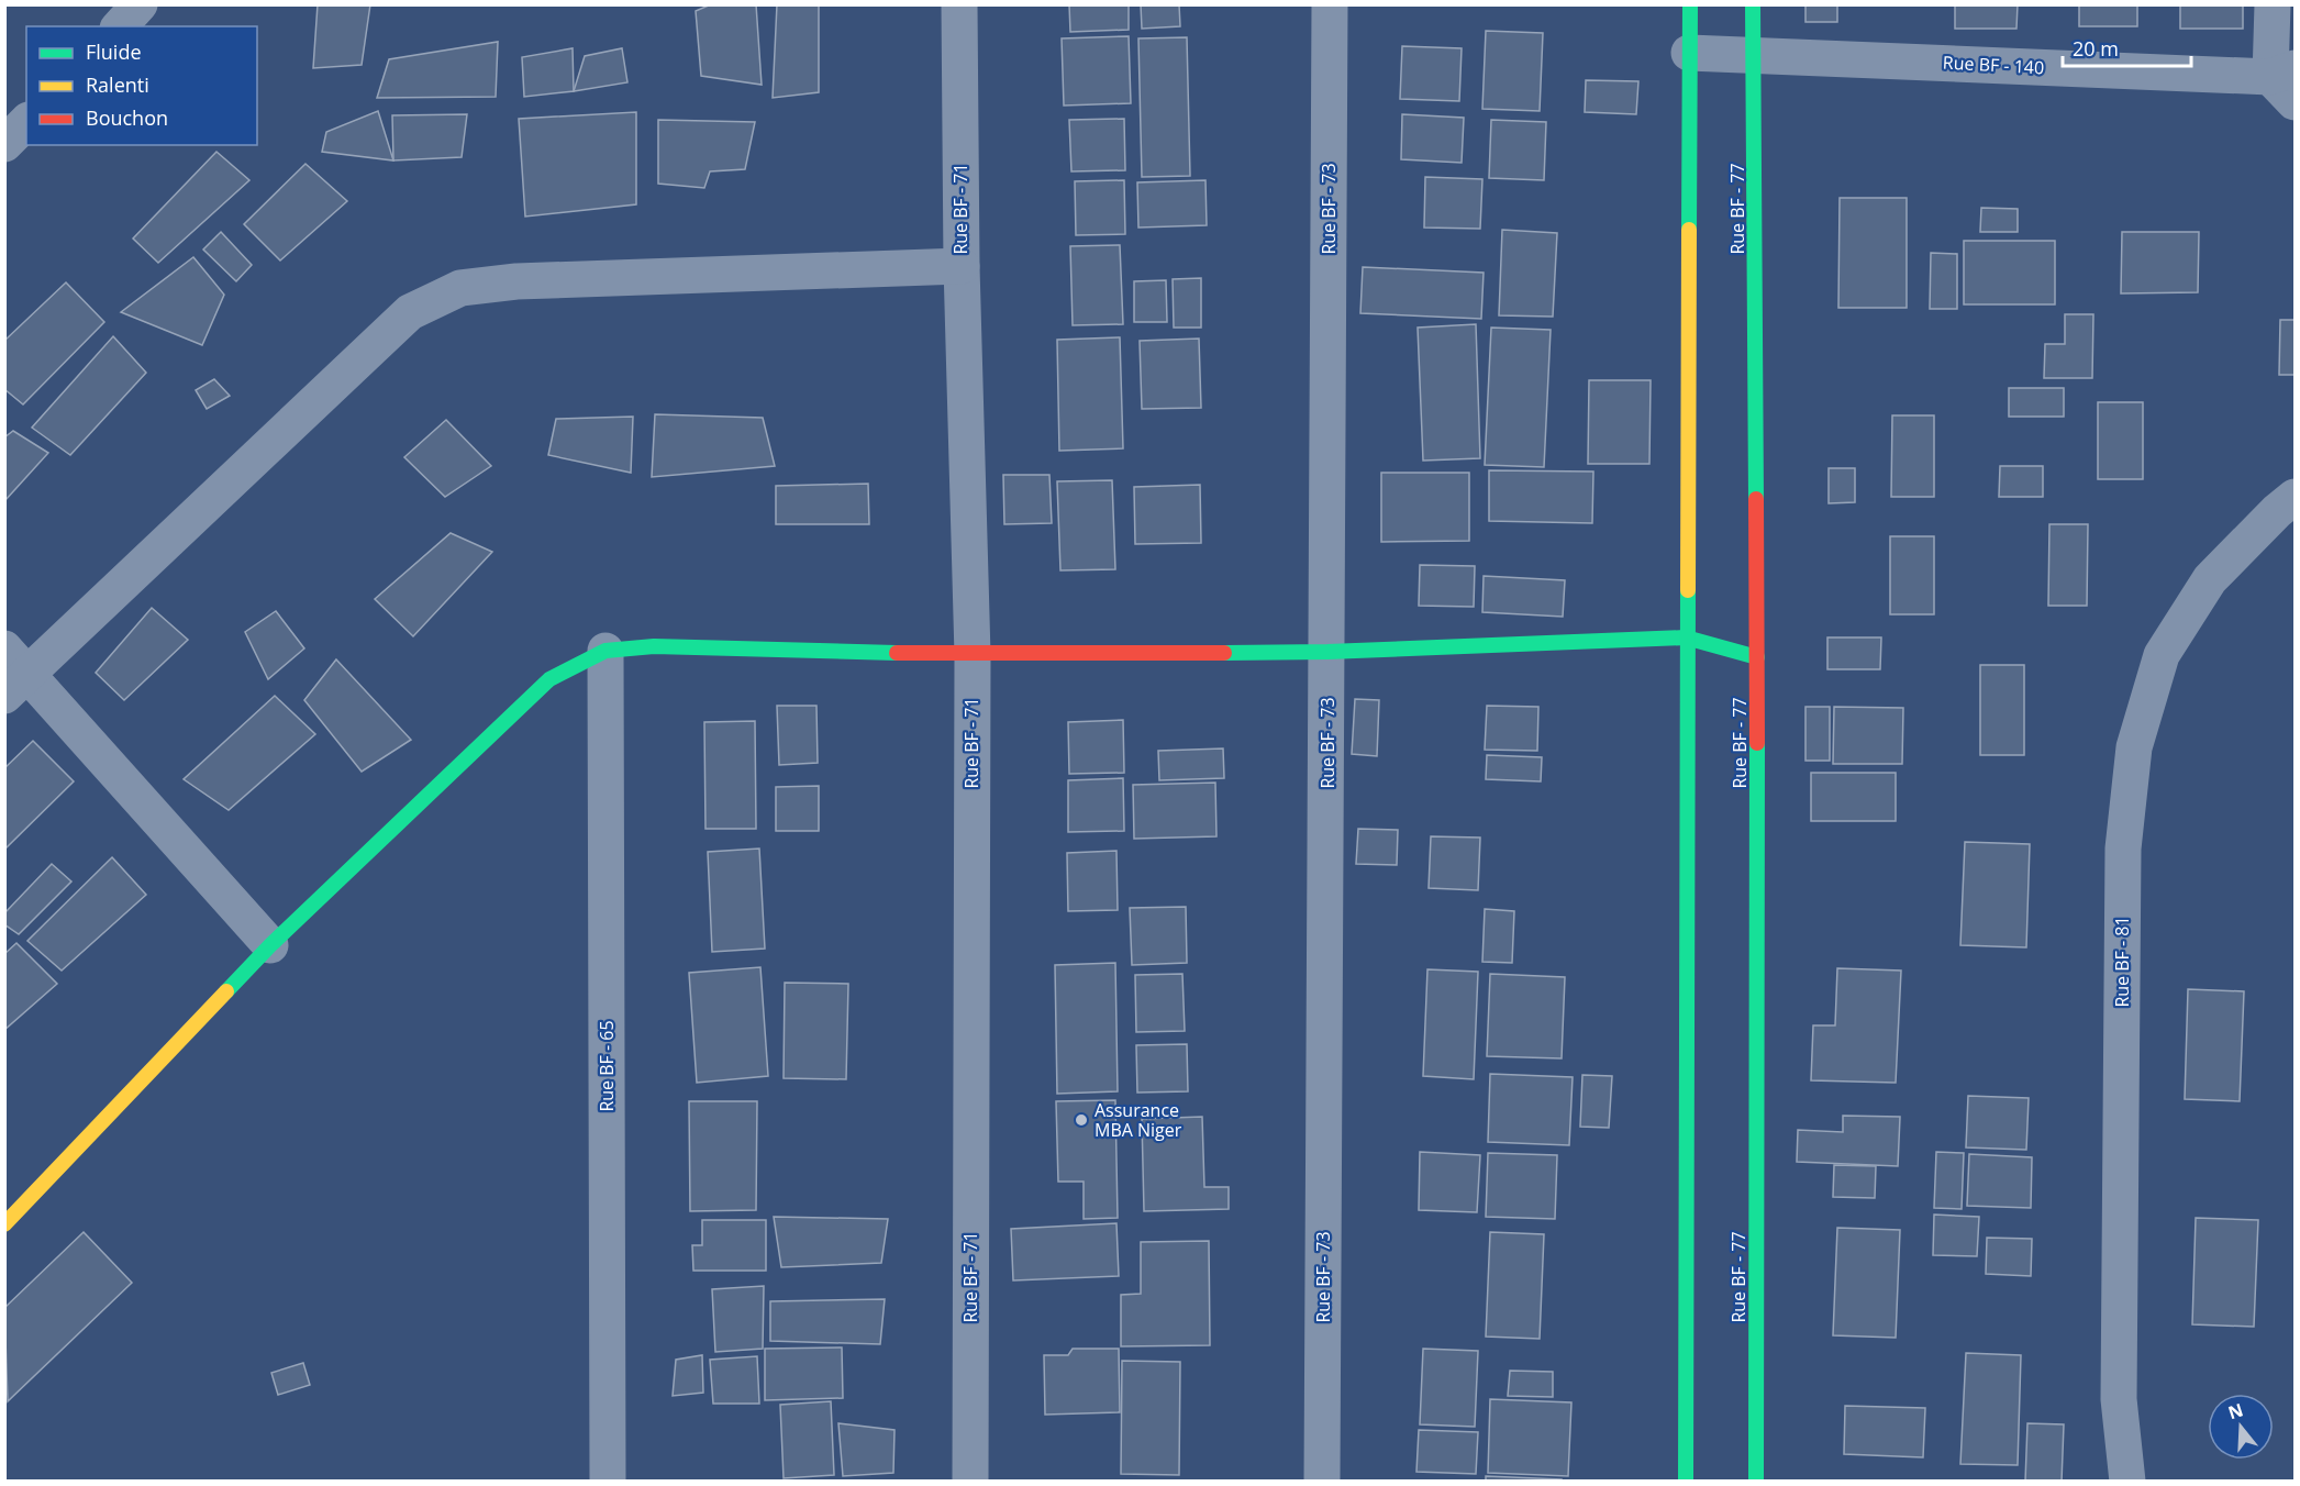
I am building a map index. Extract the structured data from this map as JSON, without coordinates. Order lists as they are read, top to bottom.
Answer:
{
  "streets": {
    "main road": ["Rue BF - 77"],
    "street": [
      "Rue BF - 140",
      "Rue BF - 71",
      "Rue BF - 73",
      "Rue BF - 81",
      "Rue BF - 65"
    ]
  },
  "crossings": [
    ["Rue BF - 140", "Rue BF - 77"]
  ],
  "places": ["Assurance MBA Niger"],
  "legend": ["Fluide", "Ralenti", "Bouchon"],
  "scale_bar": "20 m",
  "north": "top"
}
